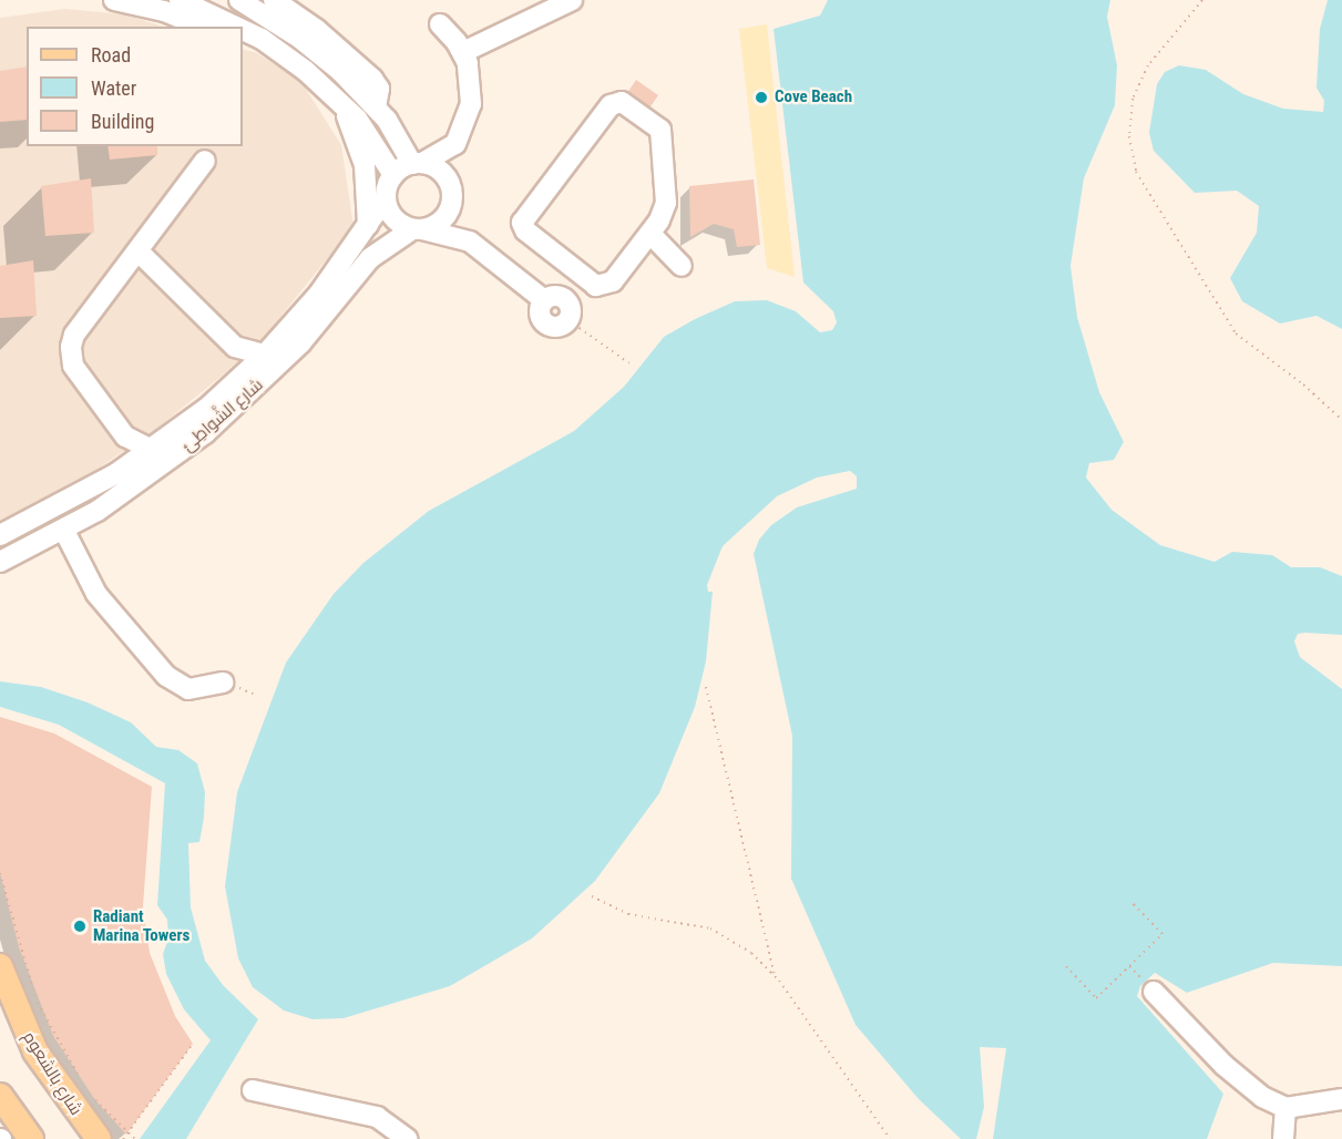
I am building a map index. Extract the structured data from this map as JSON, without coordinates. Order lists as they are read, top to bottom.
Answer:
{
  "streets": {
    "main road": ["شارع بالشعوم"],
    "street": ["شارع الشَّواطِئ"]
  },
  "places": ["Cove Beach", "Radiant Marina Towers"],
  "legend": ["Road", "Water", "Building"]
}
